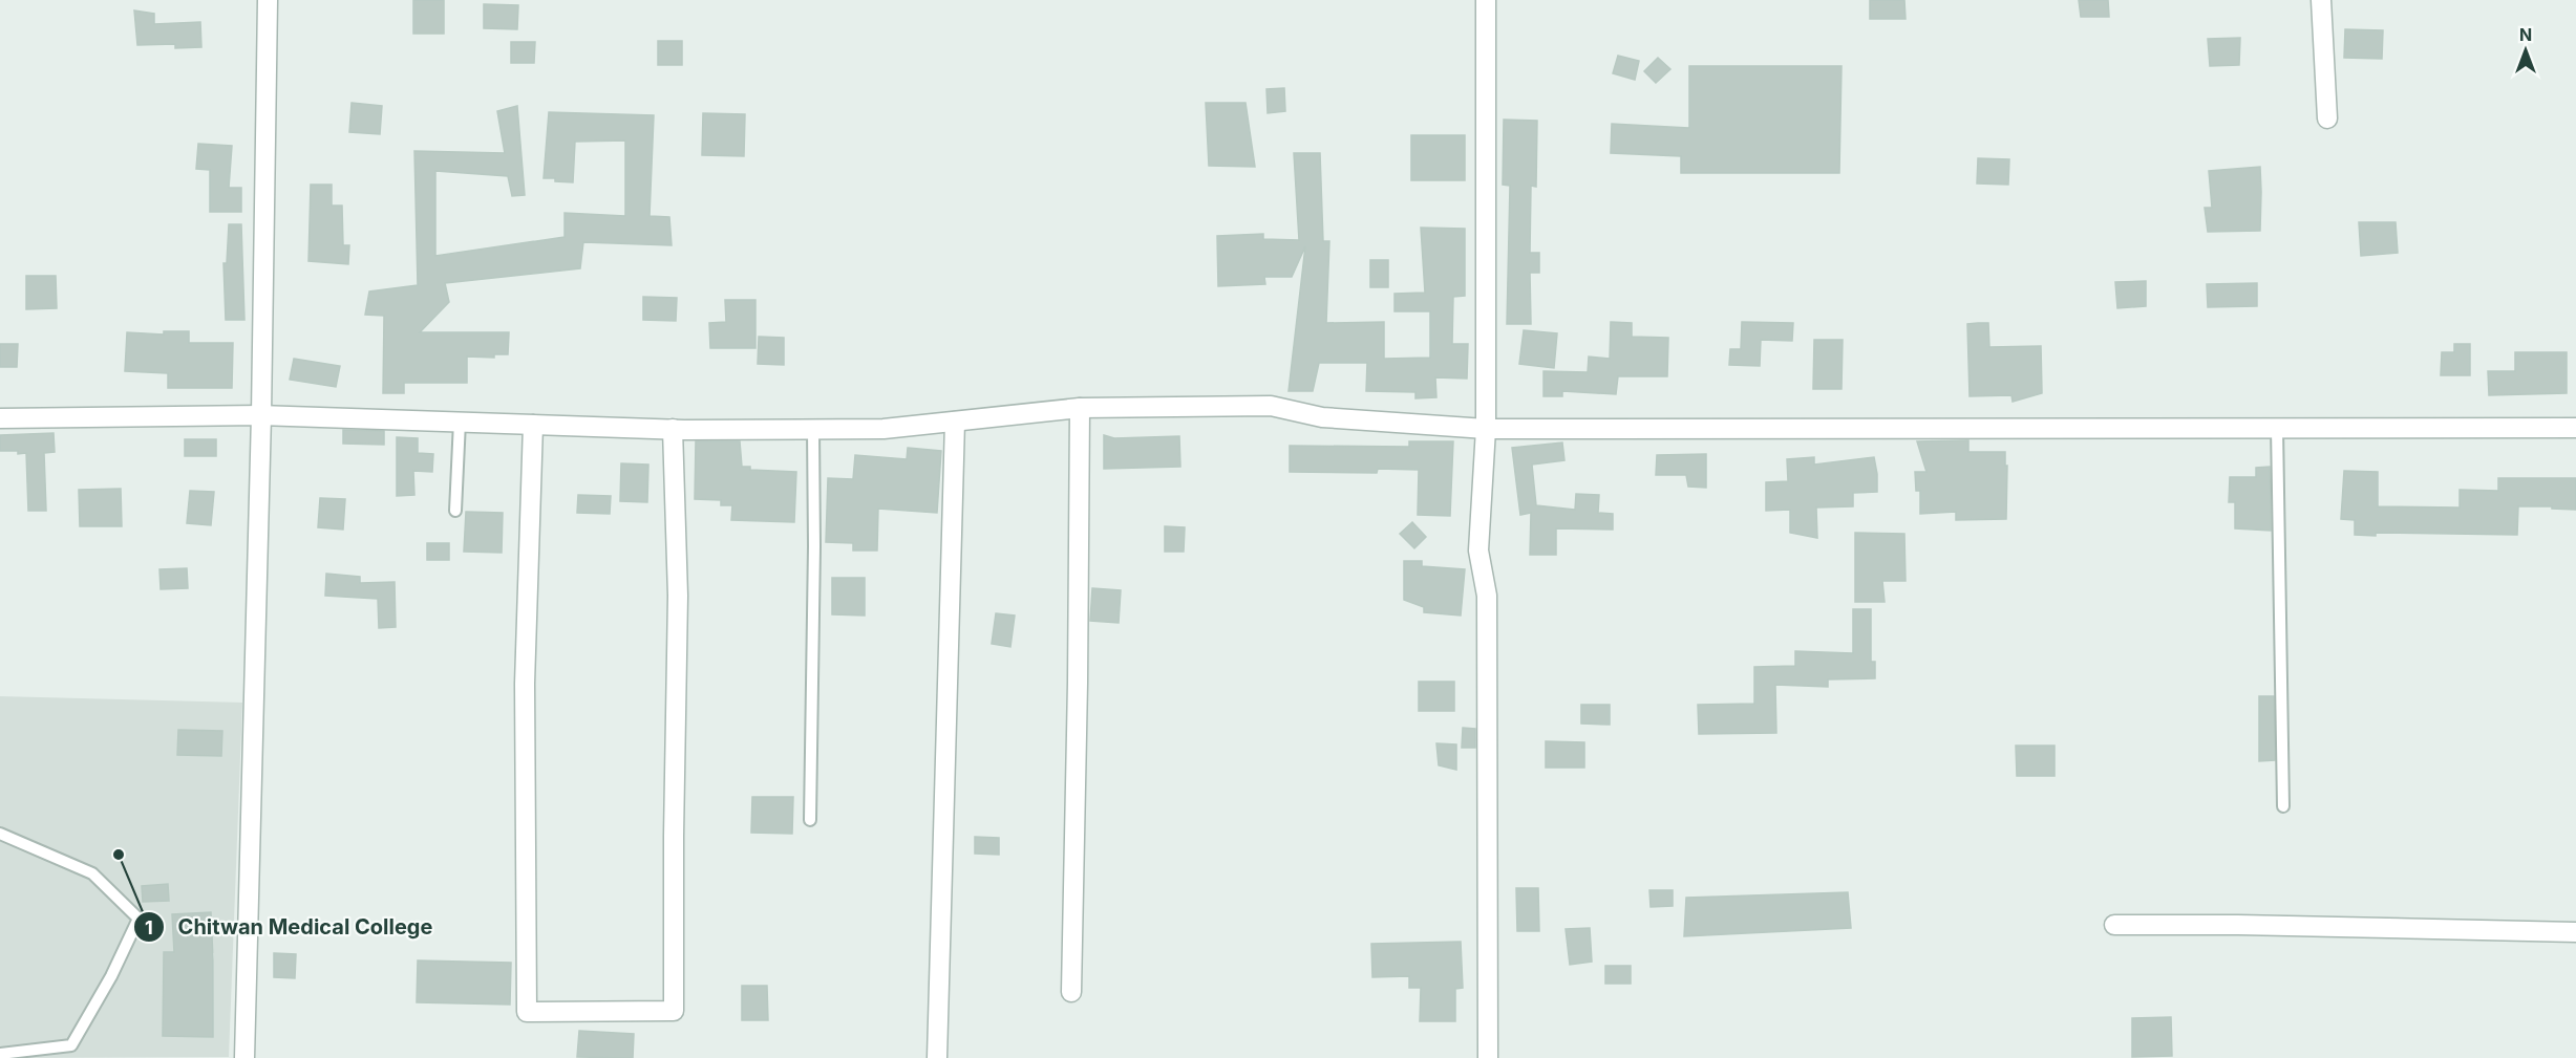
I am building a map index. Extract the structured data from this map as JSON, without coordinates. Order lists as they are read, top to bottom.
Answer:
{
  "places": ["Chitwan Medical College"],
  "north": "top"
}
